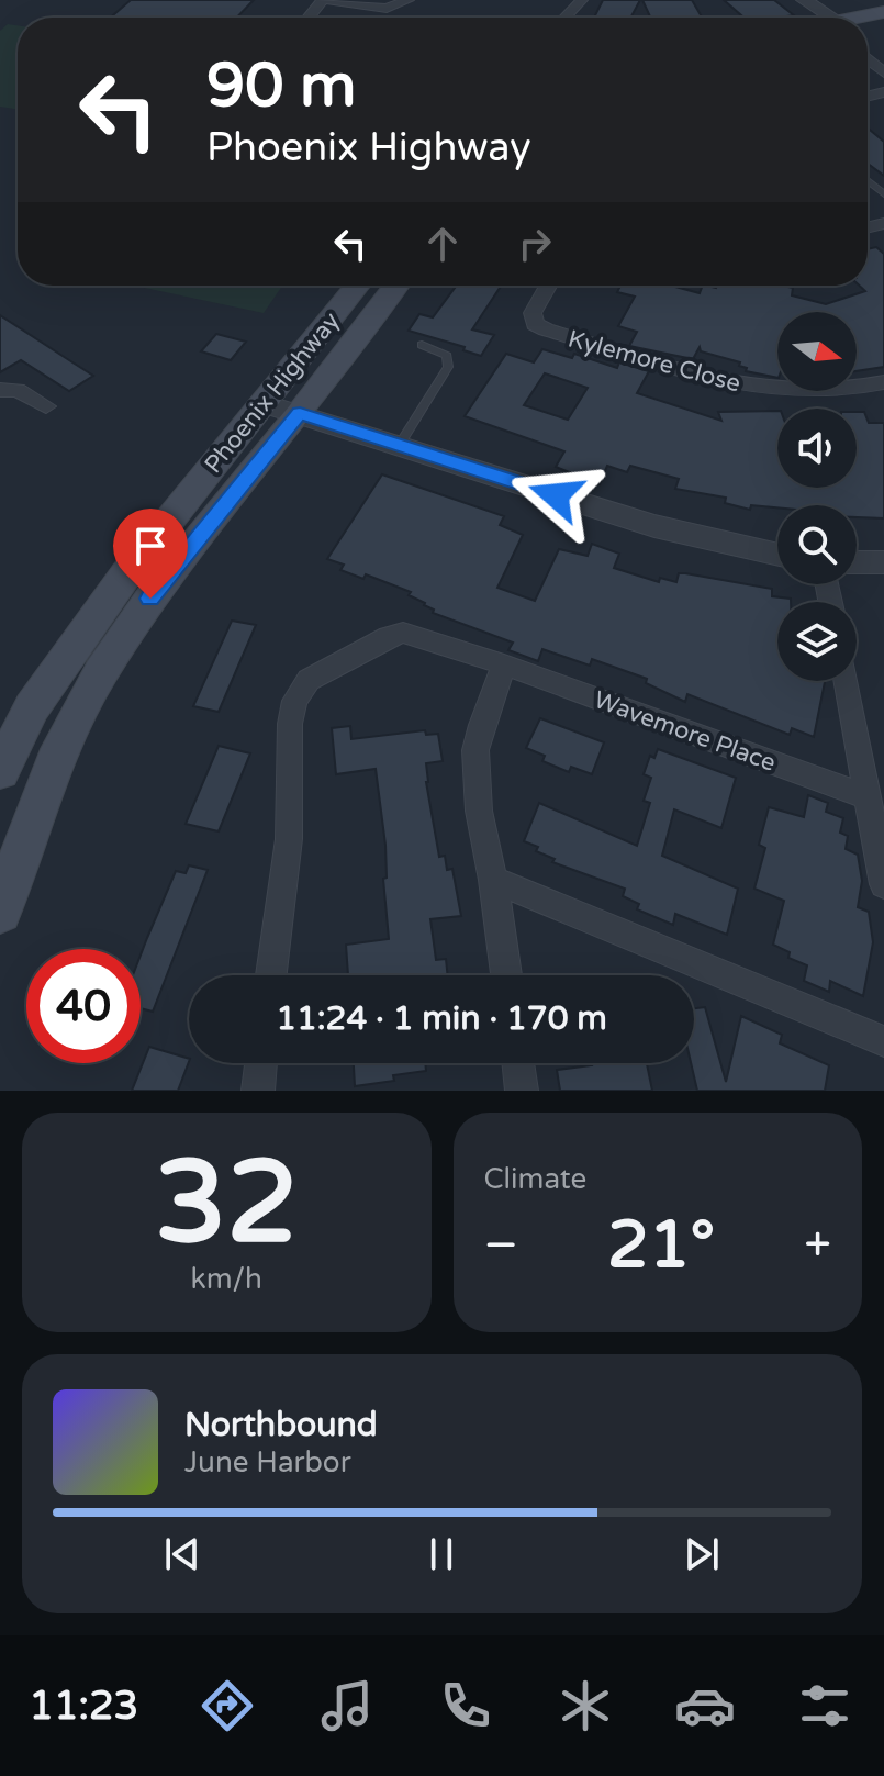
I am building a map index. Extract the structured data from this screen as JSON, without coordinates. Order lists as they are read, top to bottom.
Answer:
{
  "streets": {
    "main road": ["Phoenix Highway"],
    "street": ["Kylemore Close", "Wavemore Place"]
  },
  "north": "right",
  "page": {
    "turn": ["90 m", "Phoenix Highway"],
    "limit": "40",
    "trip": "11:24 · 1 min · 170 m",
    "tile": [
      ["32", "km/h"],
      "Climate"
    ],
    "heat": ["−", "21°", "+"],
    "song": ["Northbound", "June Harbor"],
    "tabs": "11:23"
  }
}
